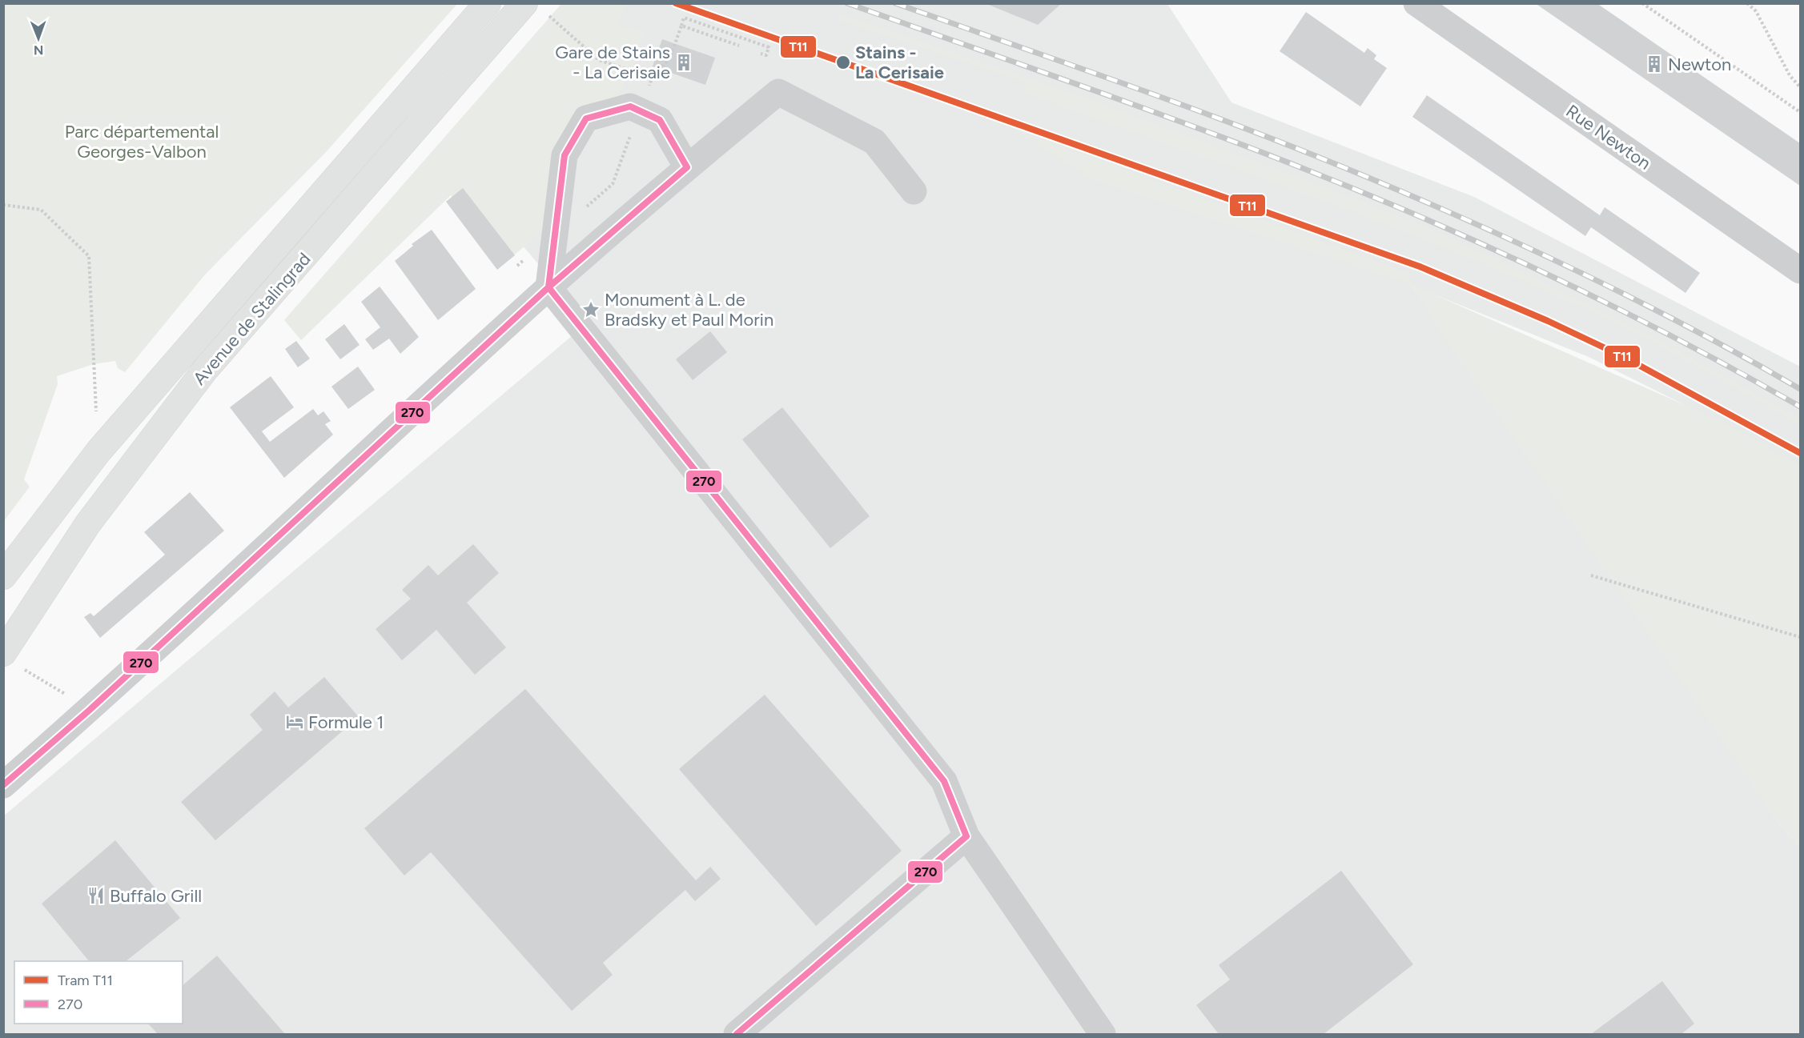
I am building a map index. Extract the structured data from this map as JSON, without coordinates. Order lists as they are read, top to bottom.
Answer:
{
  "streets": {
    "main road": ["Avenue de Stalingrad"],
    "street": ["Rue Newton"]
  },
  "parks": ["Parc départemental Georges-Valbon"],
  "places": {
    "building": ["Gare de Stains - La Cerisaie", "Newton"],
    "other": ["Stains - La Cerisaie"],
    "place": ["Monument à L. de Bradsky et Paul Morin"],
    "hotel": ["Formule 1"],
    "restaurant": ["Buffalo Grill"]
  },
  "lines": ["tram line T11", "transit line 270"],
  "legend": ["Tram T11", "270"],
  "north": "bottom"
}
